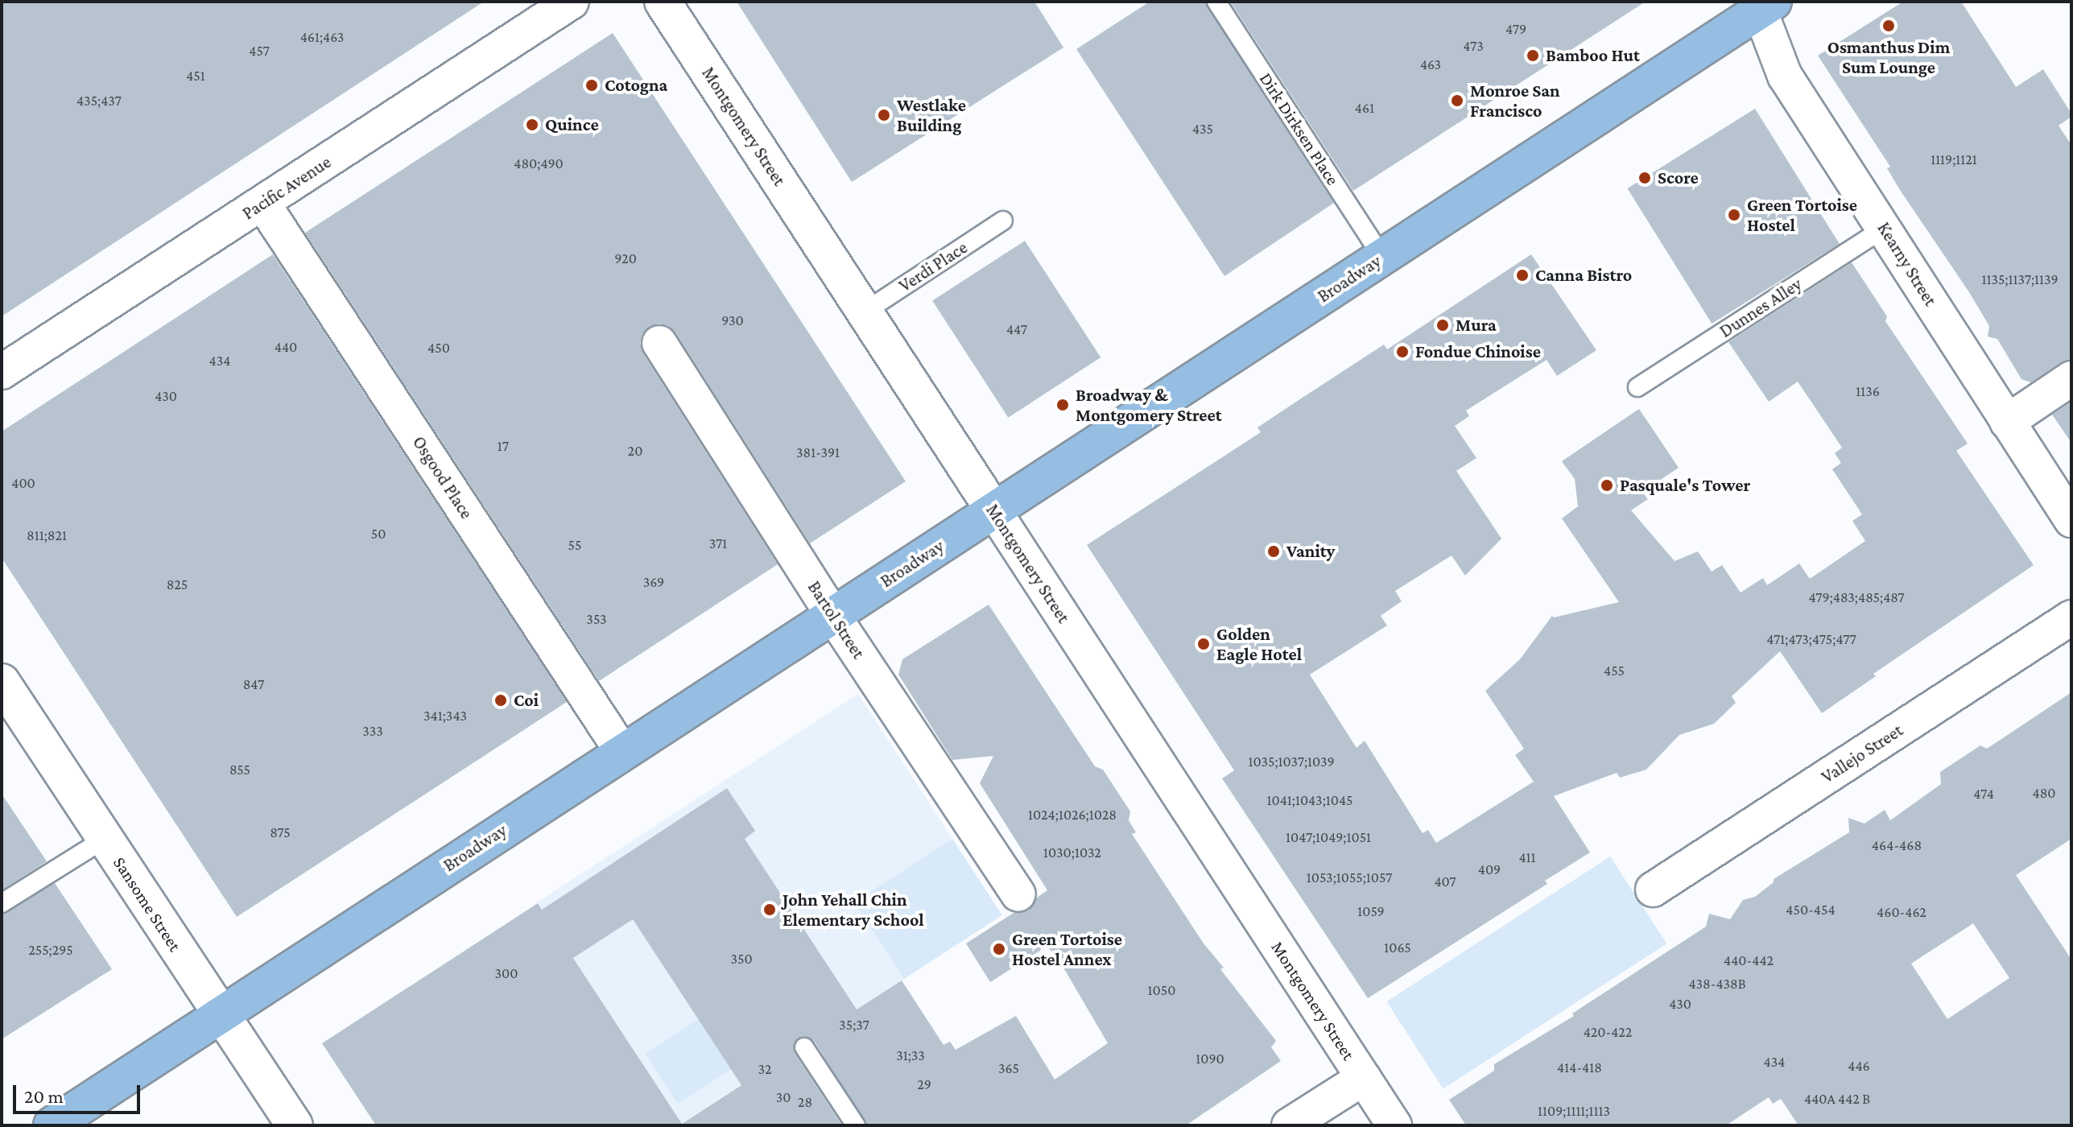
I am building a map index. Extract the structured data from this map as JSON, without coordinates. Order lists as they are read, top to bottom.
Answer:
{
  "streets": {
    "main road": ["Broadway"],
    "street": [
      "Montgomery Street",
      "Pacific Avenue",
      "Kearny Street",
      "Osgood Place",
      "Bartol Street",
      "Vallejo Street",
      "Sansome Street"
    ],
    "lane": ["Dirk Dirksen Place", "Verdi Place", "Dunnes Alley"]
  },
  "crossings": [
    ["Montgomery Street", "Verdi Place"],
    ["Montgomery Street", "Broadway"],
    ["Dirk Dirksen Place", "Broadway"],
    ["Pacific Avenue", "Osgood Place"],
    ["Kearny Street", "Broadway"],
    ["Kearny Street", "Dunnes Alley"],
    ["Broadway", "Osgood Place"],
    ["Broadway", "Bartol Street"],
    ["Broadway", "Sansome Street"]
  ],
  "places": [
    "Osmanthus Dim Sum Lounge",
    "Bamboo Hut",
    "Cotogna",
    "Monroe San Francisco",
    "Westlake Building",
    "Quince",
    "Score",
    "Green Tortoise Hostel",
    "Canna Bistro",
    "Mura",
    "Fondue Chinoise",
    "Broadway & Montgomery Street",
    "Pasquale's Tower",
    "Vanity",
    "Golden Eagle Hotel",
    "Coi",
    "John Yehall Chin Elementary School",
    "Green Tortoise Hostel Annex"
  ],
  "house_numbers": [
    "479",
    "461;463",
    "473",
    "457",
    "463",
    "451",
    "435;437",
    "461",
    "435",
    "1119;1121",
    "480;490",
    "920",
    "1135;1137;1139",
    "930",
    "447",
    "440",
    "450",
    "434",
    "1136",
    "430",
    "17",
    "20",
    "381-391",
    "400",
    "50",
    "811;821",
    "371",
    "55",
    "369",
    "825",
    "479;483;485;487",
    "353",
    "471;473;475;477",
    "455",
    "847",
    "341;343",
    "333",
    "1035;1037;1039",
    "855",
    "480",
    "474",
    "1041;1043;1045",
    "1024;1026;1028",
    "875",
    "1047;1049;1051",
    "464-468",
    "1030;1032",
    "411",
    "409",
    "1053;1055;1057",
    "407",
    "450-454",
    "1059",
    "460-462",
    "1065",
    "255;295",
    "350",
    "440-442",
    "300",
    "438-438B",
    "1050",
    "430",
    "35;37",
    "420-422",
    "31;33",
    "1090",
    "434",
    "446",
    "414-418",
    "365",
    "32",
    "29",
    "30",
    "440A 442 B",
    "28",
    "1109;1111;1113"
  ],
  "scale_bar": "20 m"
}
